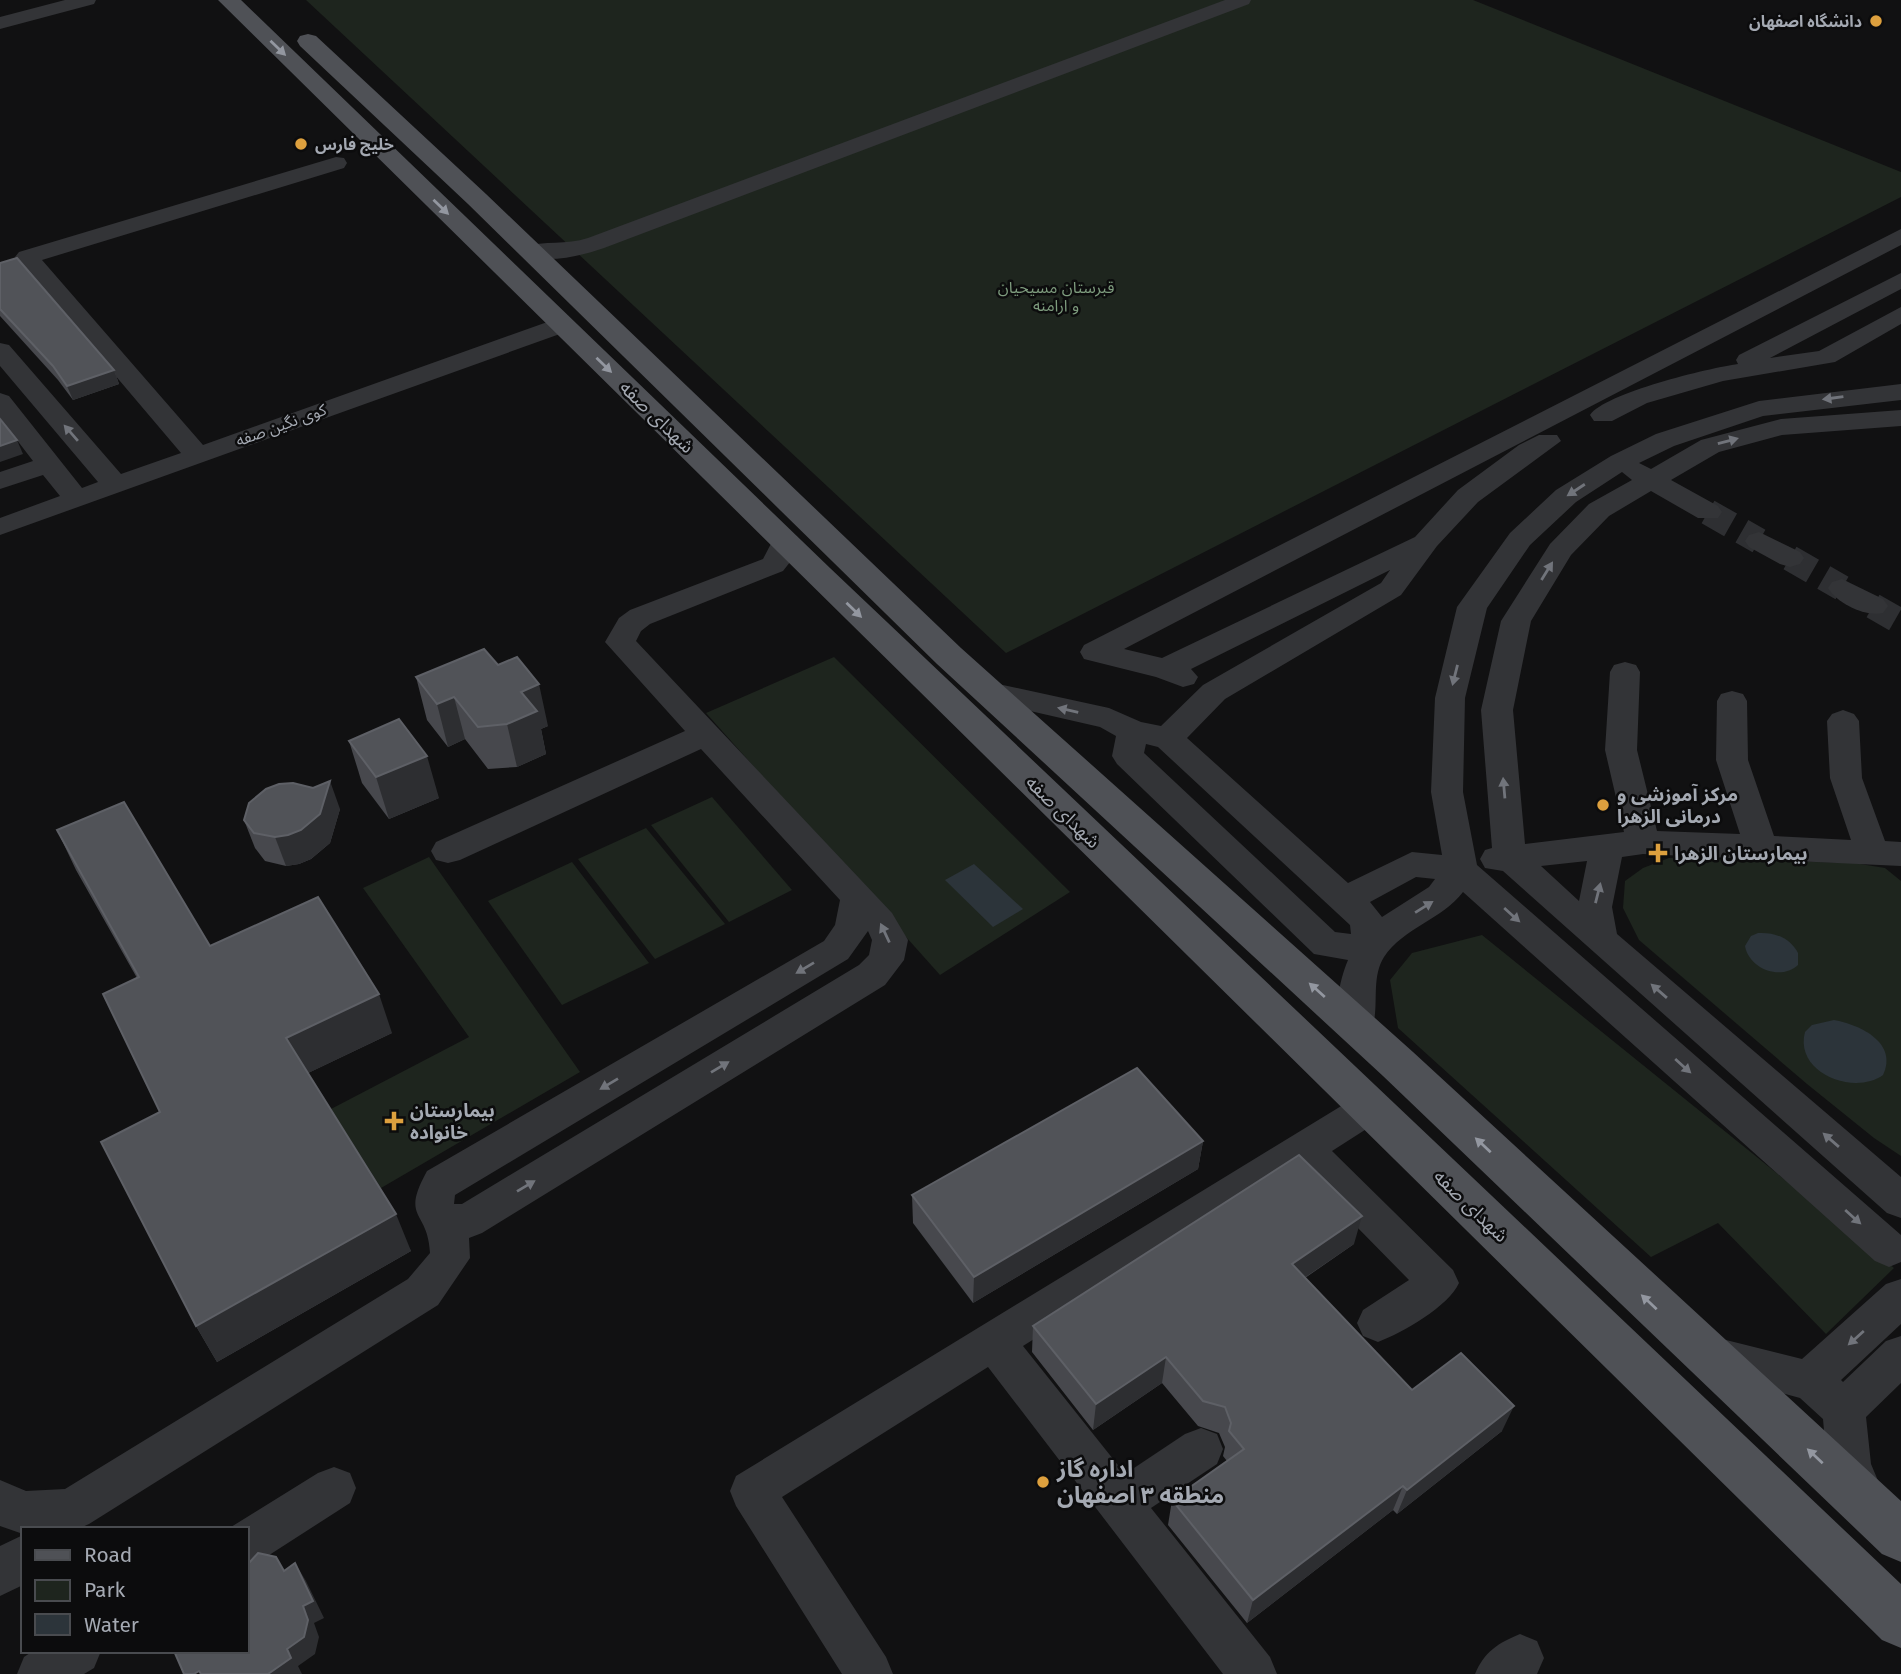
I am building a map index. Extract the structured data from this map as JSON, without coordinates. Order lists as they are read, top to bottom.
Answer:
{
  "streets": {
    "main road": ["شهدای صفه"],
    "lane": ["کوی نگین صفه"]
  },
  "crossings": [
    ["شهدای صفه", "کوی نگین صفه"]
  ],
  "parks": ["قبرستان مسیحیان و ارامنه"],
  "places": {
    "other": [
      "دانشگاه اصفهان",
      "خلیج فارس",
      "مرکز آموزشی و درمانی الزهرا",
      "اداره گاز منطقه ۳ اصفهان"
    ],
    "health": ["بیمارستان الزهرا", "بیمارستان خانواده"]
  },
  "legend": ["Road", "Park", "Water"]
}
